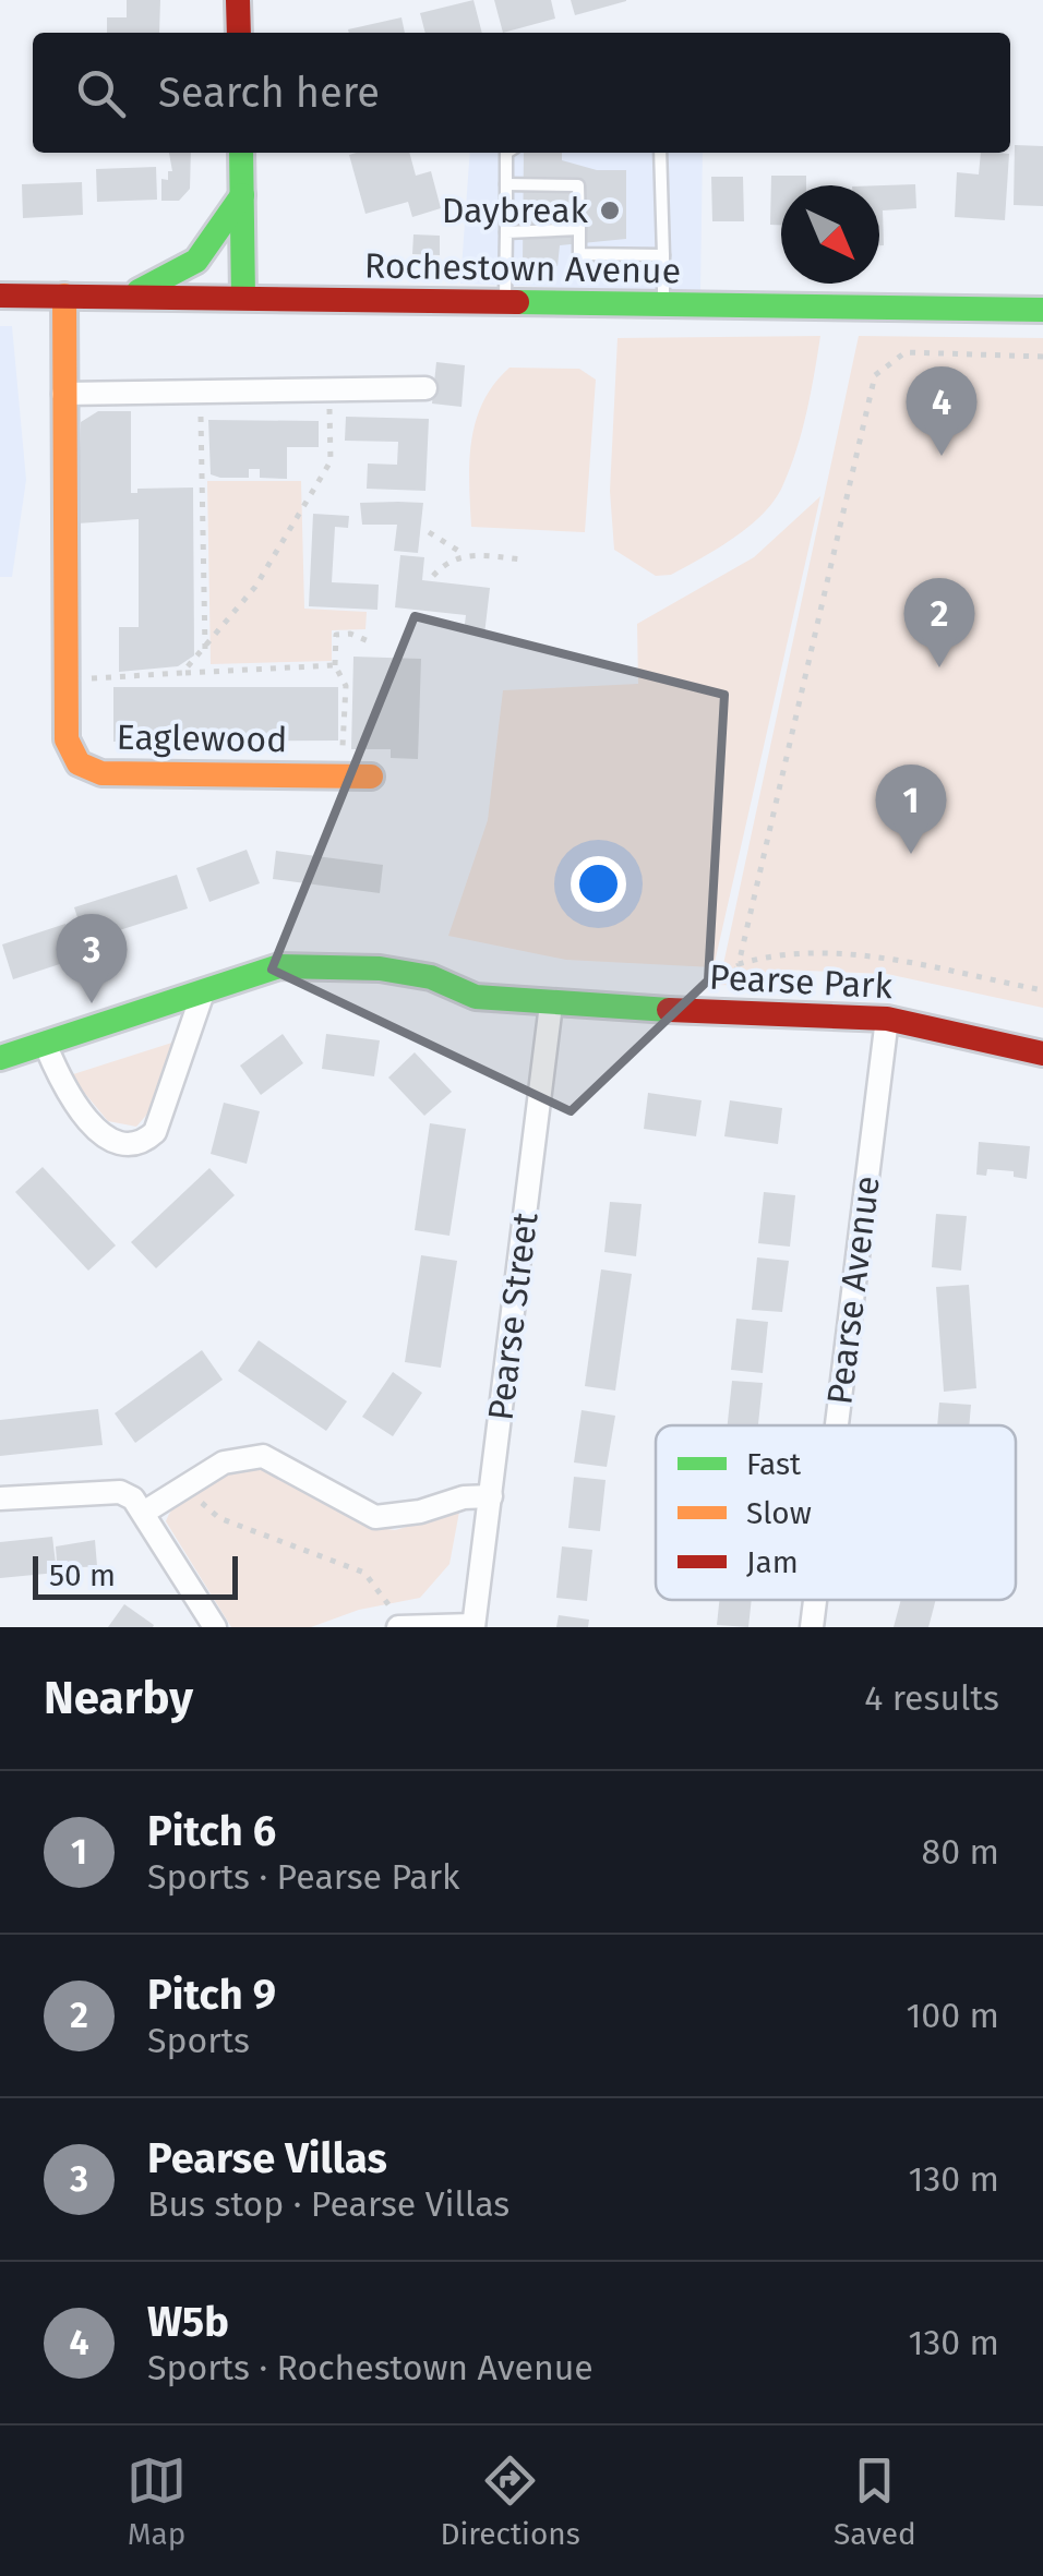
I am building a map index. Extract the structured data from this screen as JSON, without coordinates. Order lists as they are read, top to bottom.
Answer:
{
  "streets": {
    "street": [
      "Rochestown Avenue",
      "Eaglewood",
      "Pearse Park",
      "Pearse Avenue",
      "Pearse Street"
    ]
  },
  "crossings": [
    ["Rochestown Avenue", "Eaglewood"],
    ["Pearse Park", "Pearse Avenue"],
    ["Pearse Park", "Pearse Street"]
  ],
  "places": ["Daybreak"],
  "legend": ["Fast", "Slow", "Jam"],
  "scale_bar": "50 m",
  "north": "bottom right",
  "page": {
    "search": "Search here",
    "pins": [
      "4",
      "2",
      "1",
      "3"
    ],
    "scale": "50 m",
    "heading": ["Nearby", "4 results"],
    "list": [
      {
        "mark": "1",
        "name": "Pitch 6",
        "note": "Sports · Pearse Park",
        "value": "80 m"
      },
      {
        "mark": "2",
        "name": "Pitch 9",
        "note": "Sports",
        "value": "100 m"
      },
      {
        "mark": "3",
        "name": "Pearse Villas",
        "note": "Bus stop · Pearse Villas",
        "value": "130 m"
      },
      {
        "mark": "4",
        "name": "W5b",
        "note": "Sports · Rochestown Avenue",
        "value": "130 m"
      }
    ],
    "nav": ["Map", "Directions", "Saved"]
  }
}
